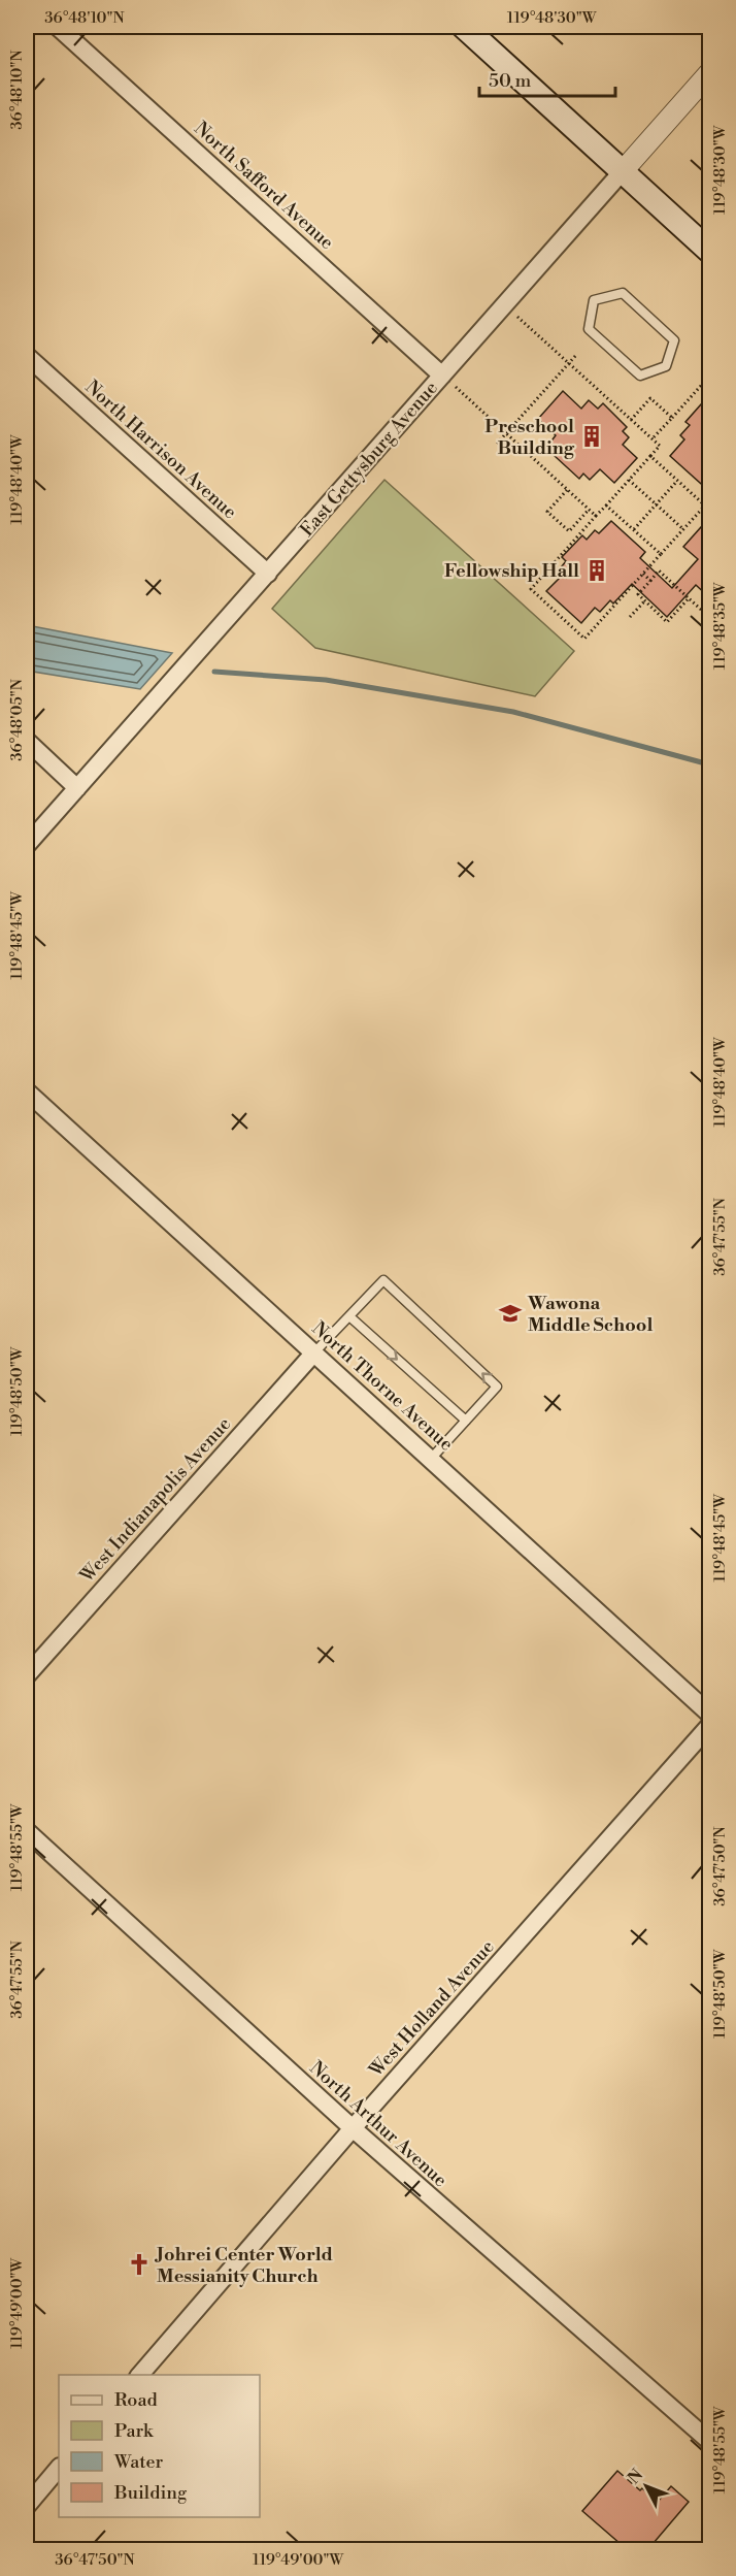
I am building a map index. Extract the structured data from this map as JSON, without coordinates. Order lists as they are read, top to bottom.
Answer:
{
  "streets": {
    "street": [
      "North Safford Avenue",
      "North Harrison Avenue",
      "East Gettysburg Avenue",
      "North Thorne Avenue",
      "West Indianapolis Avenue",
      "West Holland Avenue",
      "North Arthur Avenue"
    ]
  },
  "crossings": [
    ["North Safford Avenue", "East Gettysburg Avenue"],
    ["North Harrison Avenue", "East Gettysburg Avenue"],
    ["North Thorne Avenue", "West Indianapolis Avenue"],
    ["West Holland Avenue", "North Arthur Avenue"]
  ],
  "places": {
    "building": ["Preschool Building", "Fellowship Hall"],
    "school or university": ["Wawona Middle School"],
    "church": ["Johrei Center World Messianity Church"]
  },
  "legend": [
    "Road",
    "Park",
    "Water",
    "Building"
  ],
  "scale_bar": "50 m",
  "north": "top left",
  "coordinates": [
    "36°48'10\"N",
    "119°48'30\"W",
    "119°48'40\"W",
    "119°48'35\"W",
    "36°48'05\"N",
    "119°48'45\"W",
    "36°47'55\"N",
    "119°48'50\"W",
    "119°48'55\"W",
    "36°47'50\"N",
    "119°49'00\"W"
  ]
}
